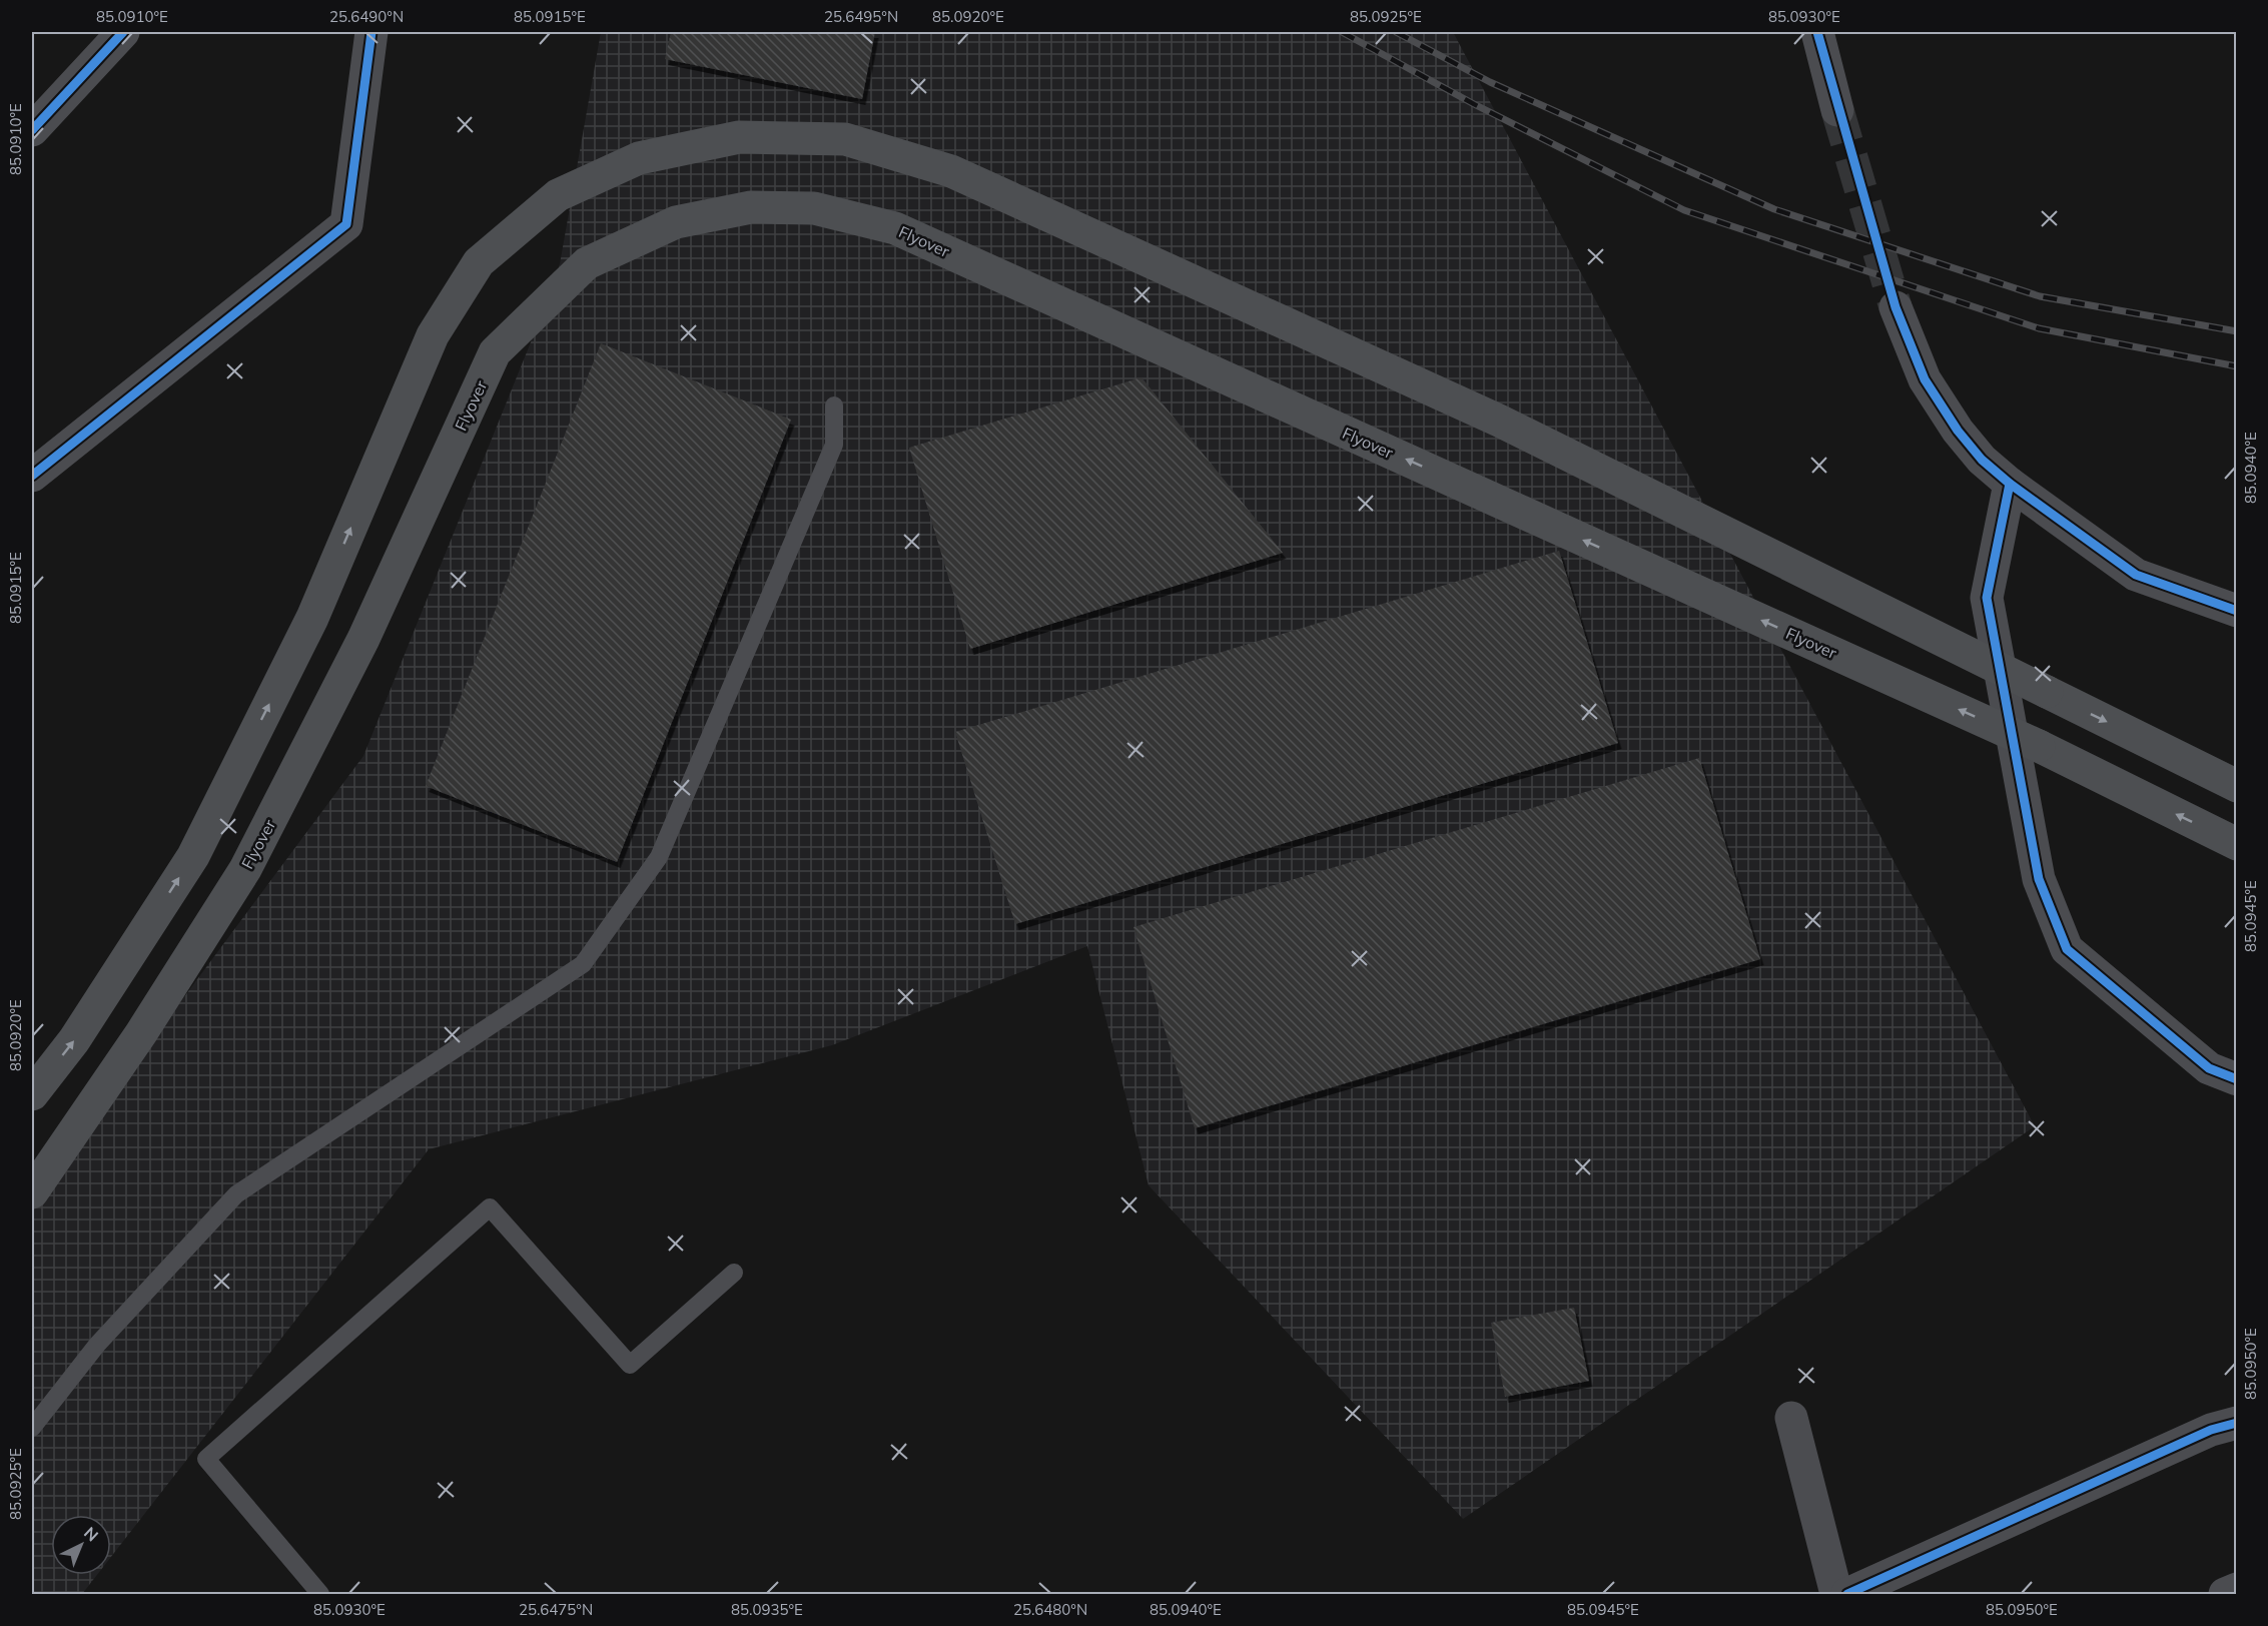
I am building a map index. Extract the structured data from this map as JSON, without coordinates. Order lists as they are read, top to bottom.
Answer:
{
  "streets": {
    "main road": ["Flyover"]
  },
  "north": "top right",
  "coordinates": [
    "85.0910°E",
    "25.6490°N",
    "85.0915°E",
    "25.6495°N",
    "85.0920°E",
    "85.0925°E",
    "85.0930°E",
    "85.0940°E",
    "85.0945°E",
    "85.0950°E",
    "25.6475°N",
    "85.0935°E",
    "25.6480°N"
  ]
}
